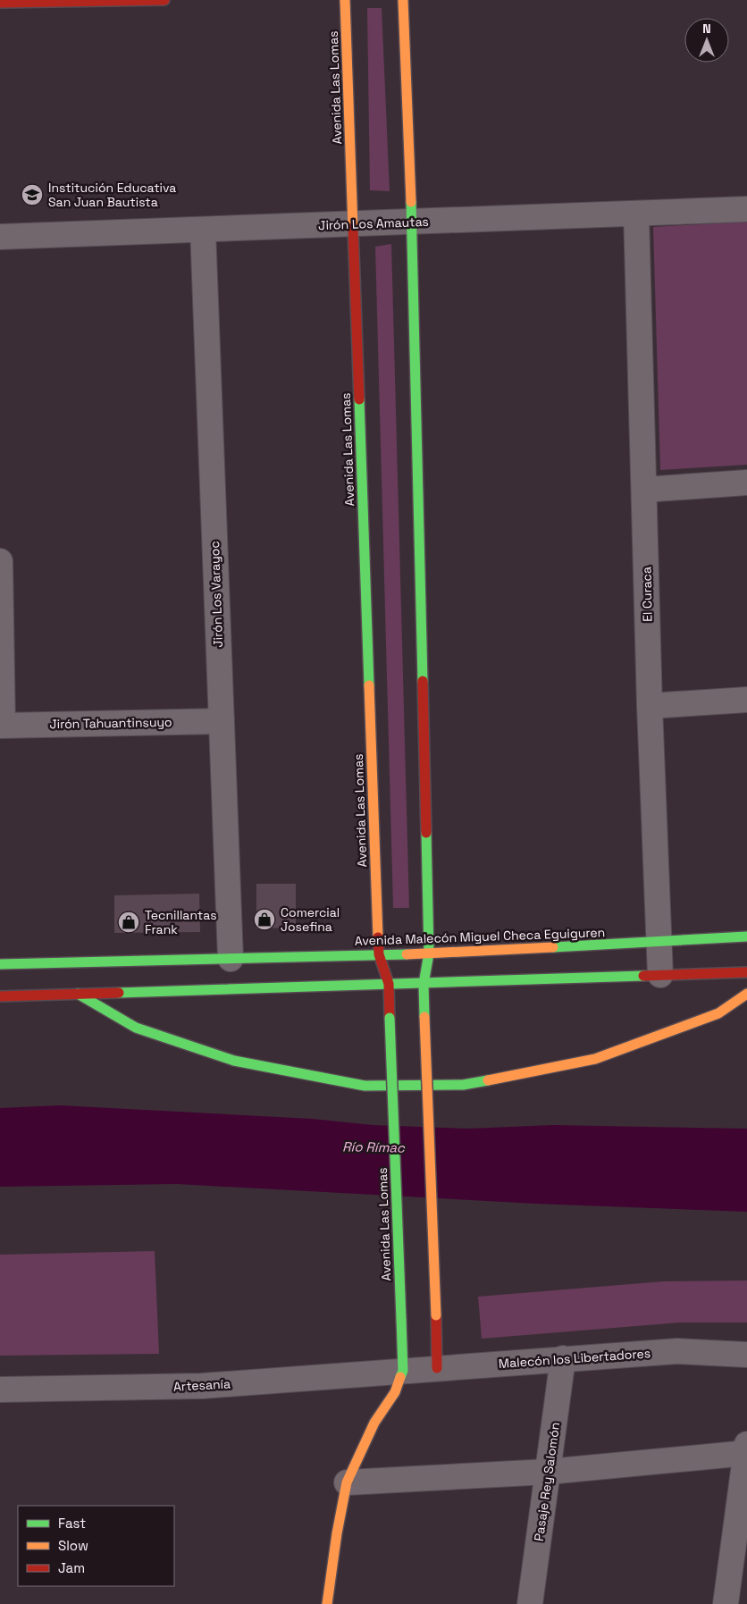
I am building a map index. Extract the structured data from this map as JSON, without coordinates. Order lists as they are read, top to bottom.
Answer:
{
  "streets": {
    "main road": ["Avenida Las Lomas", "Avenida Malecón Miguel Checa Eguiguren"],
    "street": [
      "Jirón Los Amautas",
      "Jirón Los Varayoc",
      "El Curaca",
      "Jirón Tahuantinsuyo",
      "Malecón los Libertadores",
      "Artesanía",
      "Pasaje Rey Salomón"
    ]
  },
  "crossings": [
    ["Avenida Las Lomas", "Jirón Los Amautas"],
    ["Avenida Las Lomas", "Avenida Malecón Miguel Checa Eguiguren"],
    ["Avenida Las Lomas", "Malecón los Libertadores"],
    ["Avenida Las Lomas", "Artesanía"],
    ["Jirón Los Amautas", "Jirón Los Varayoc"],
    ["Jirón Los Amautas", "El Curaca"],
    ["Jirón Los Varayoc", "Jirón Tahuantinsuyo"],
    ["Jirón Los Varayoc", "Avenida Malecón Miguel Checa Eguiguren"],
    ["El Curaca", "Avenida Malecón Miguel Checa Eguiguren"],
    ["Malecón los Libertadores", "Artesanía"],
    ["Malecón los Libertadores", "Pasaje Rey Salomón"]
  ],
  "water": ["Río Rímac"],
  "places": {
    "school or university": ["Institución Educativa San Juan Bautista"],
    "shop": ["Comercial Josefina", "Tecnillantas Frank"]
  },
  "legend": ["Fast", "Slow", "Jam"],
  "north": "top"
}
